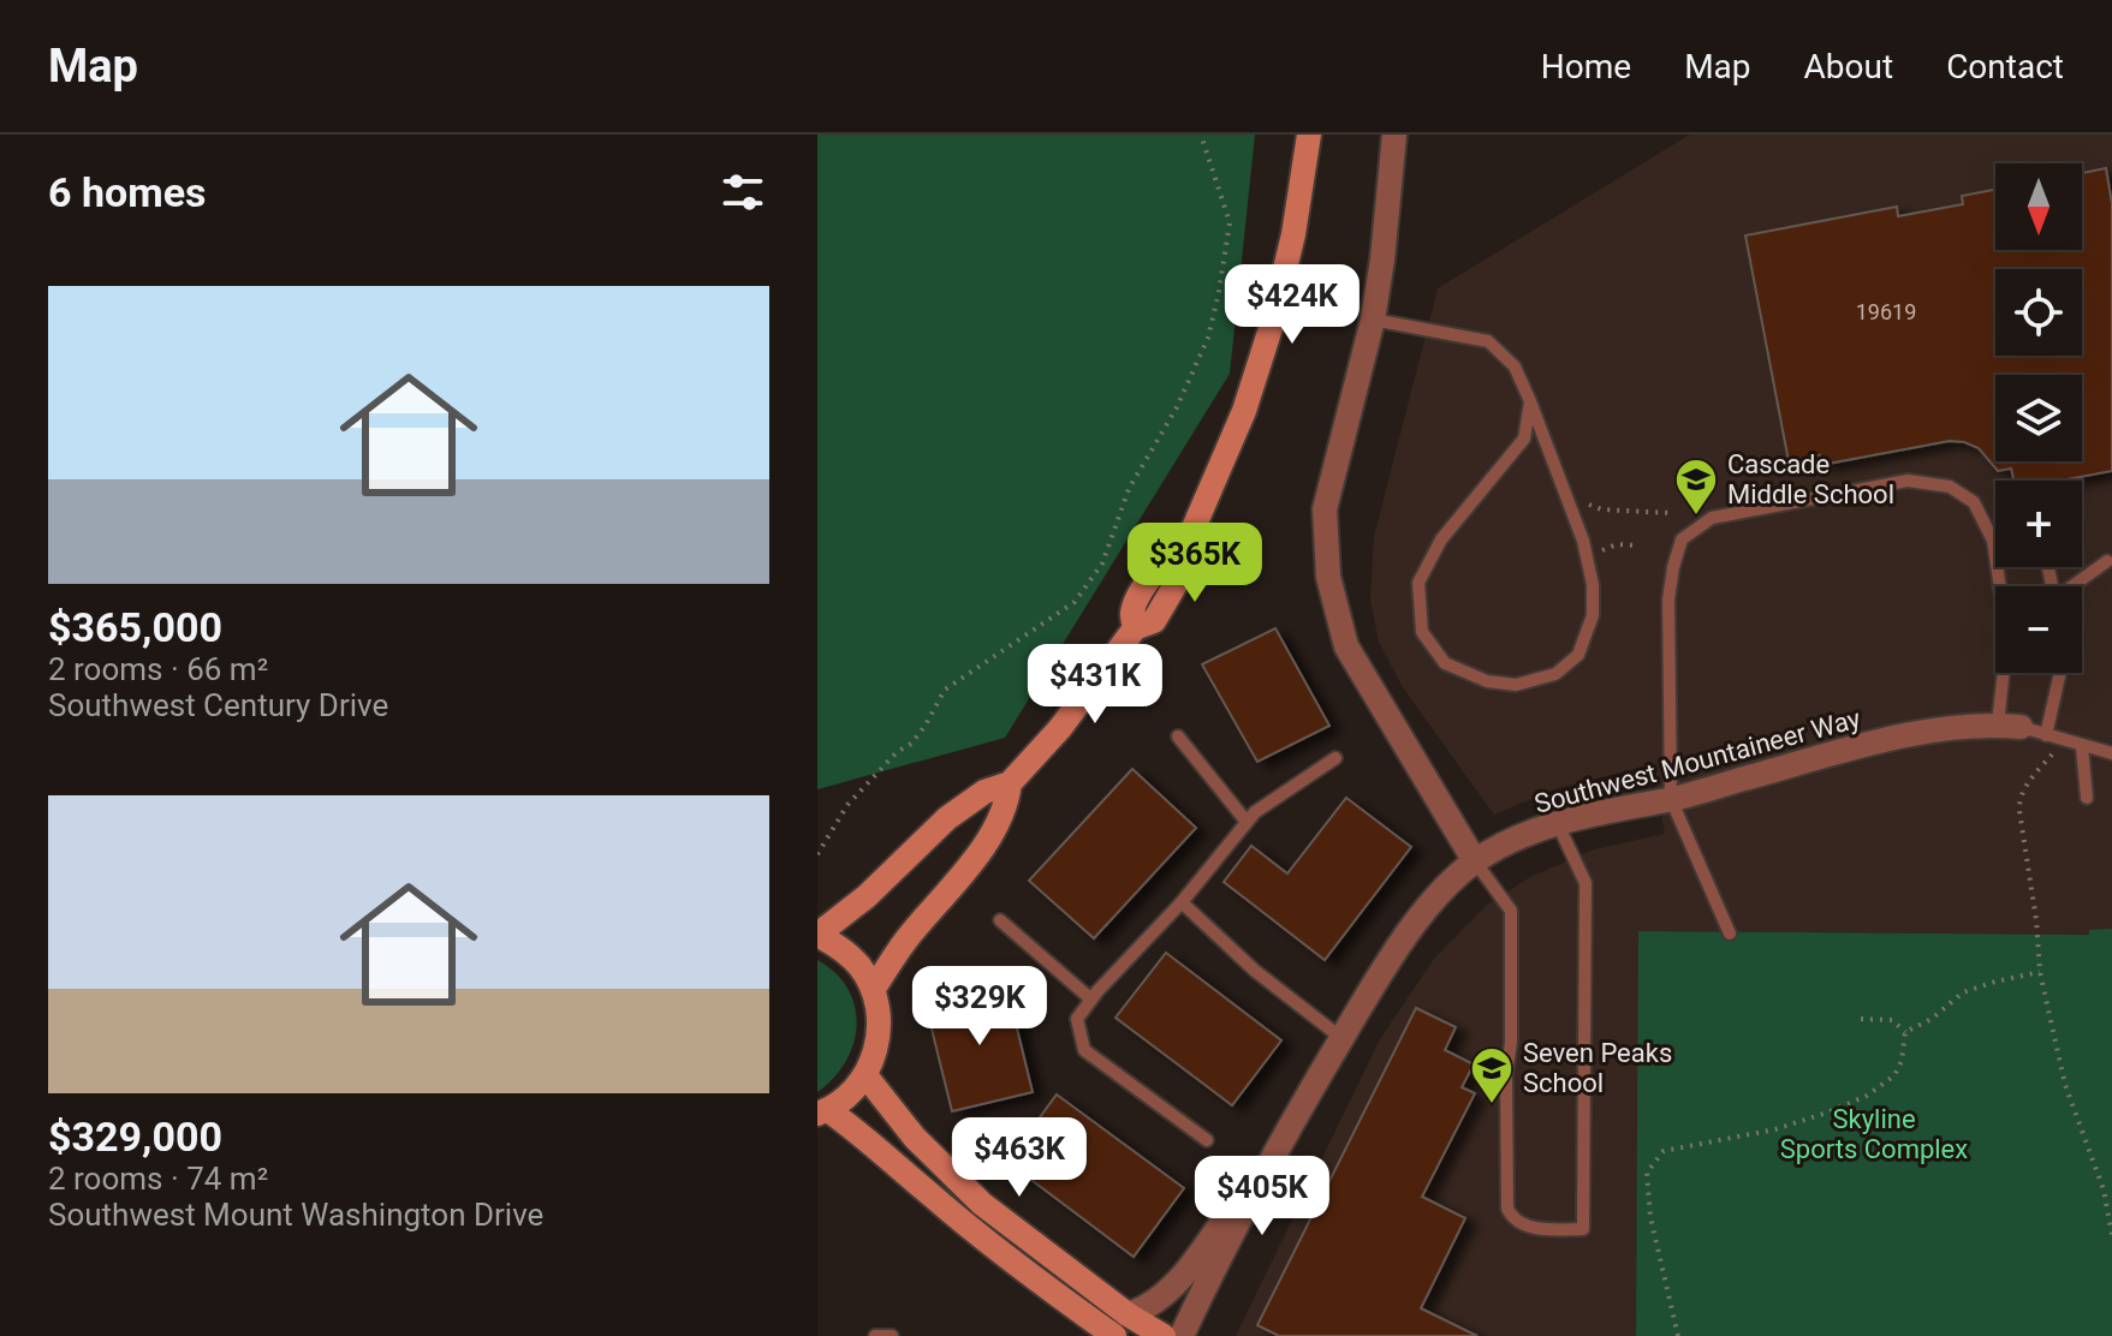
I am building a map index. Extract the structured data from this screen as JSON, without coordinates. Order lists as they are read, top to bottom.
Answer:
{
  "streets": {
    "street": ["Southwest Mountaineer Way"]
  },
  "parks": ["Skyline Sports Complex"],
  "places": {
    "school or university": ["Cascade Middle School", "Seven Peaks School"]
  },
  "house_numbers": ["19619"],
  "north": "bottom",
  "page": {
    "header": "Map",
    "nav": [
      "Home",
      "Map",
      "About",
      "Contact"
    ],
    "heading": "6 homes",
    "map_buttons": ["+", "−"],
    "list": [
      {
        "name": "$365,000",
        "note": "2 rooms · 66 m² · Southwest Century Drive"
      },
      {
        "name": "$329,000",
        "note": "2 rooms · 74 m² · Southwest Mount Washington Drive"
      }
    ],
    "price": [
      "$424K",
      "$365K",
      "$431K",
      "$329K",
      "$463K",
      "$405K"
    ]
  }
}
